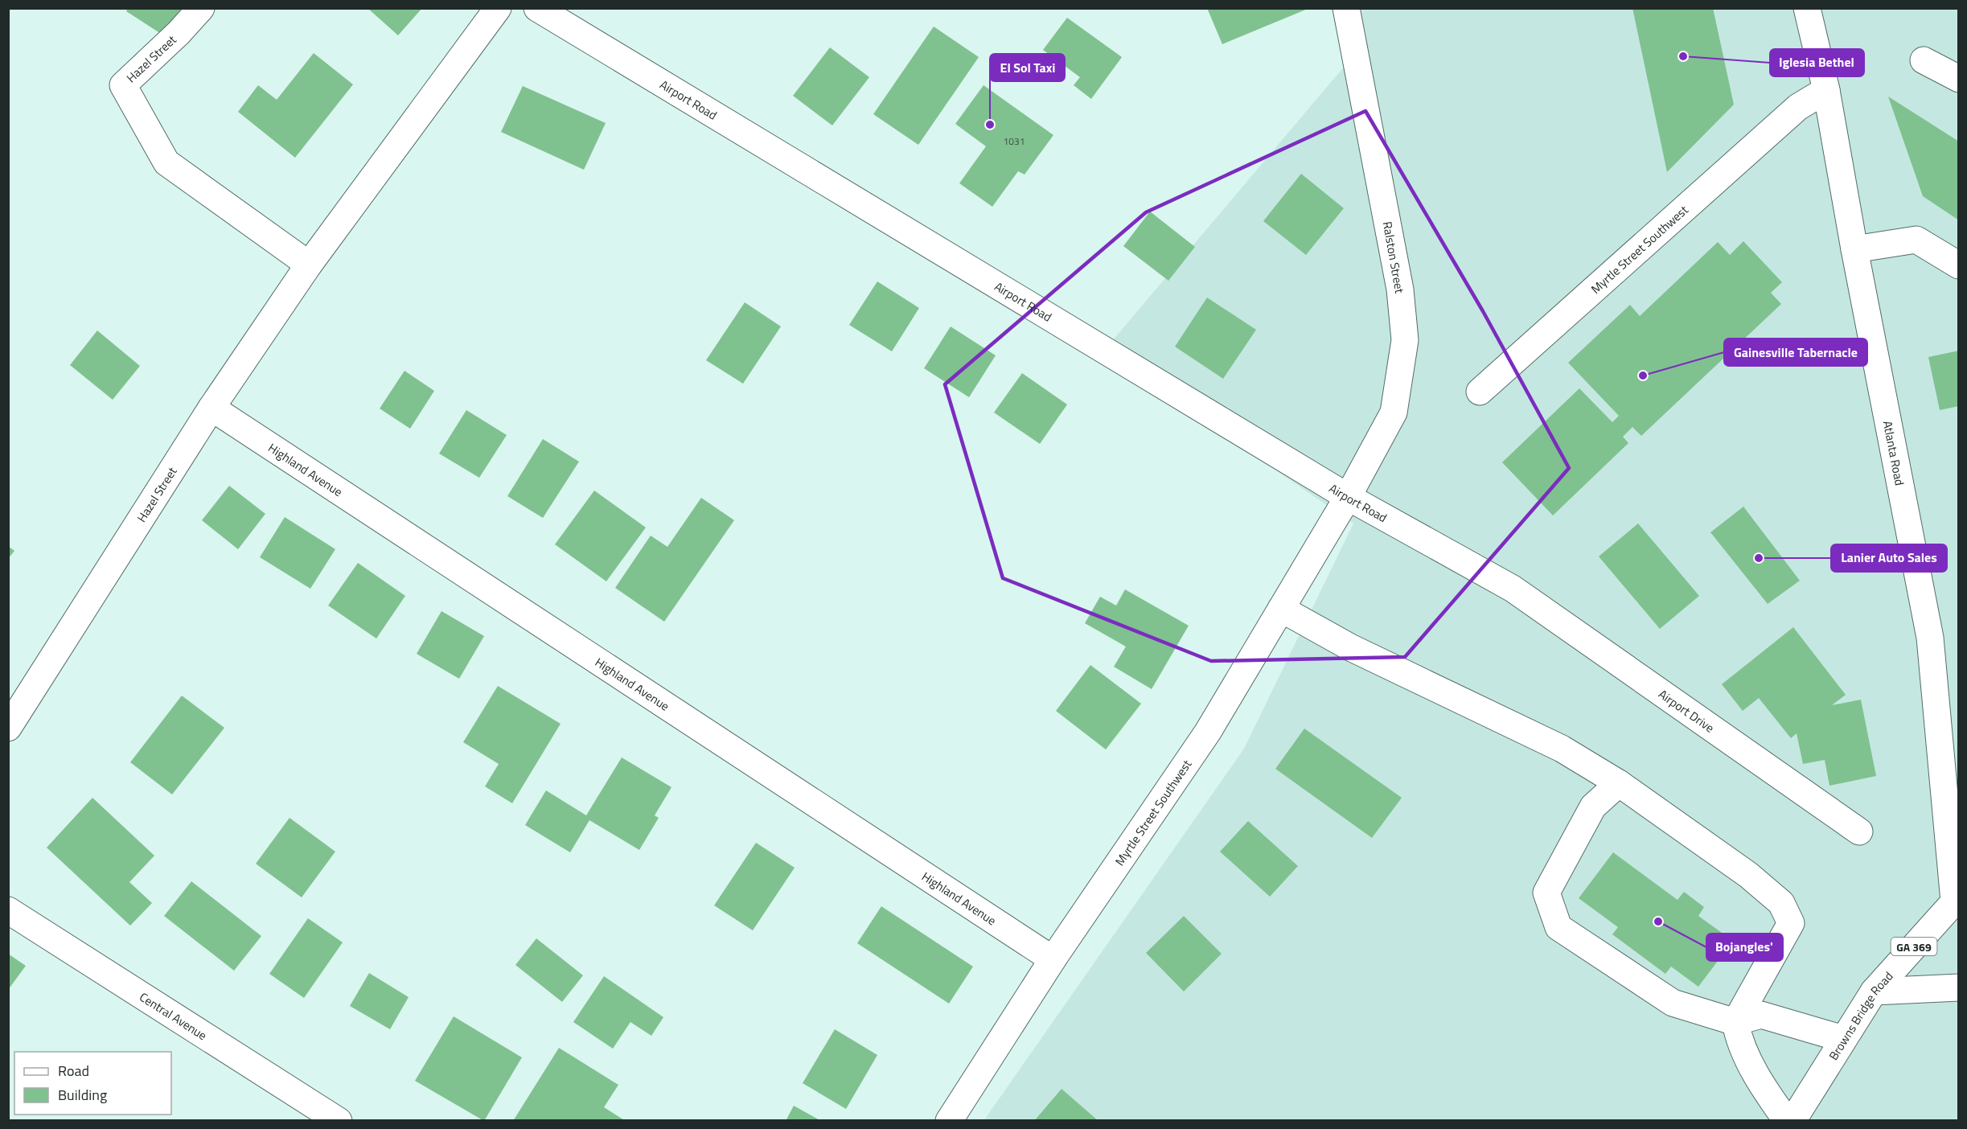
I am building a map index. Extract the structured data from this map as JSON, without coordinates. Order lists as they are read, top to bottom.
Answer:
{
  "streets": {
    "street": [
      "Hazel Street",
      "Airport Road",
      "Myrtle Street Southwest",
      "Ralston Street",
      "Atlanta Road",
      "Highland Avenue",
      "Airport Drive",
      "GA 369",
      "Central Avenue",
      "Browns Bridge Road"
    ]
  },
  "crossings": [
    ["Hazel Street", "Highland Avenue"],
    ["Airport Road", "Myrtle Street Southwest"],
    ["Airport Road", "Ralston Street"],
    ["Airport Road", "Airport Drive"],
    ["Myrtle Street Southwest", "Ralston Street"],
    ["Myrtle Street Southwest", "Atlanta Road"],
    ["Myrtle Street Southwest", "Highland Avenue"],
    ["Atlanta Road", "Browns Bridge Road"]
  ],
  "places": [
    "Iglesia Bethel",
    "El Sol Taxi",
    "Gainesville Tabernacle",
    "Lanier Auto Sales",
    "Bojangles'"
  ],
  "house_numbers": ["1031"],
  "legend": ["Road", "Building"]
}
